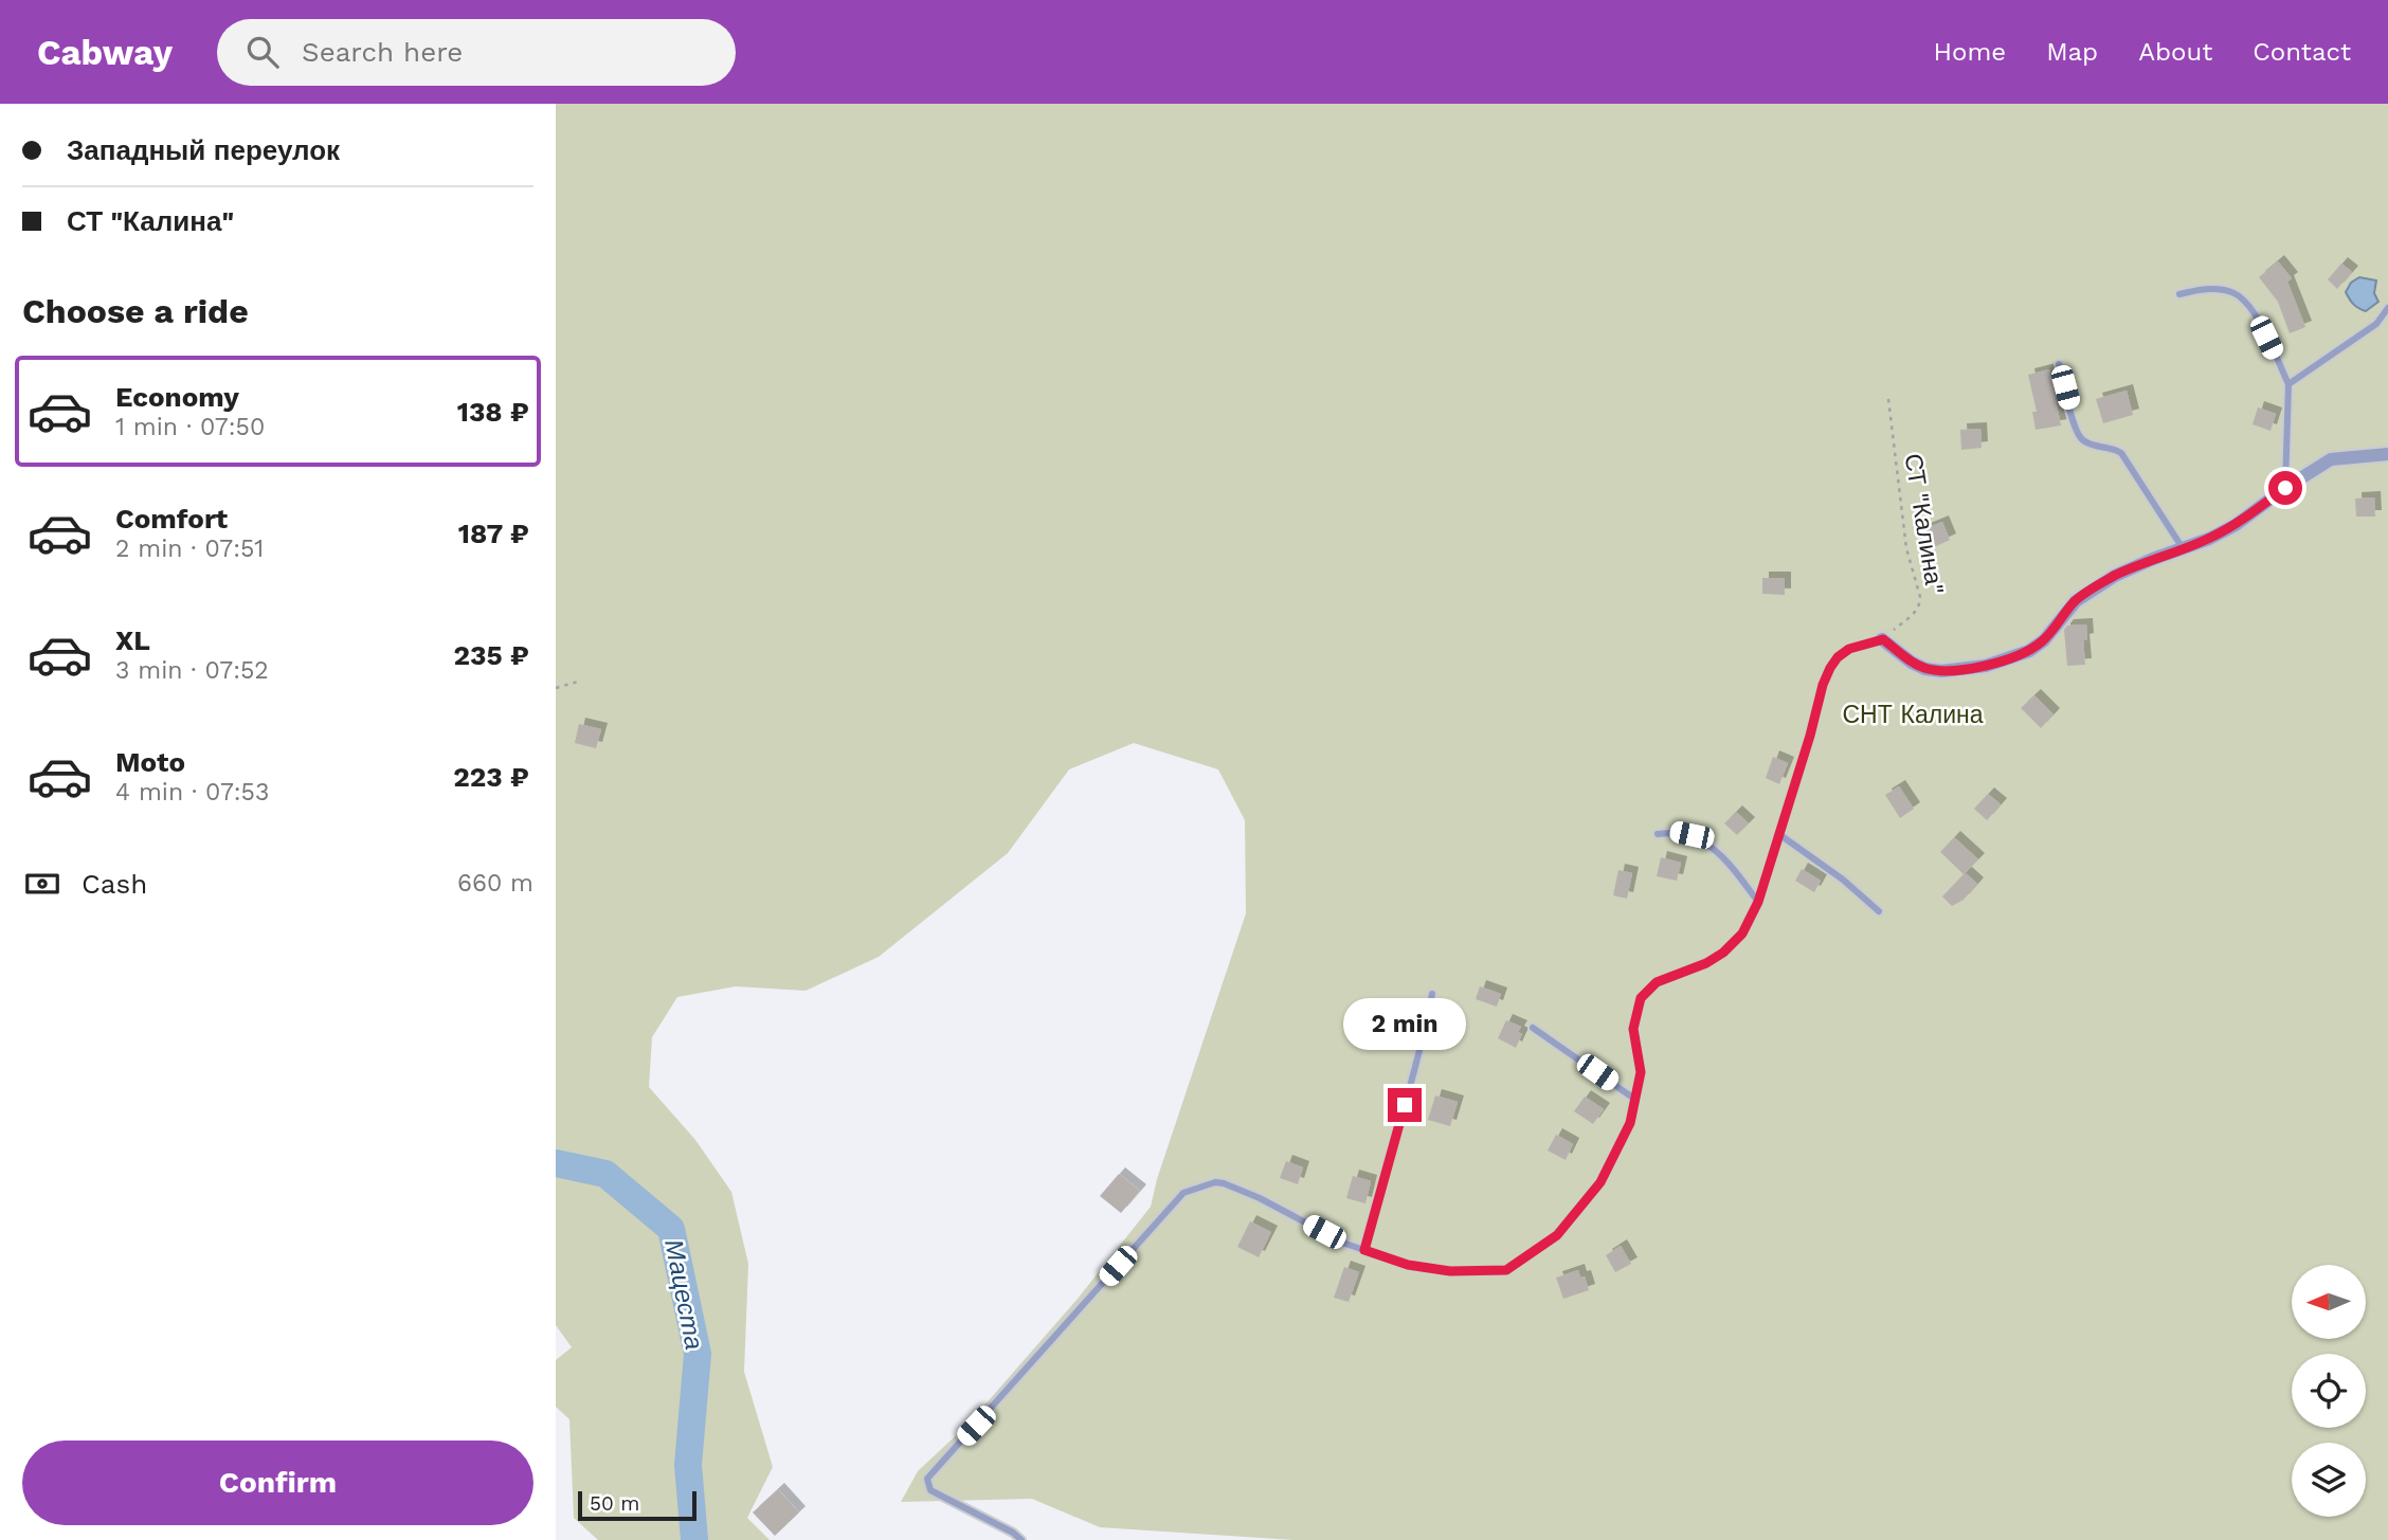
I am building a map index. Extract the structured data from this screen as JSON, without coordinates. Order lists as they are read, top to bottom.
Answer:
{
  "streets": {
    "path": ["СТ \"Калина\""]
  },
  "water": ["Мацеста"],
  "parks": ["СНТ Калина"],
  "scale_bar": "50 m",
  "north": "left",
  "page": {
    "header": "Cabway",
    "search": "Search here",
    "nav": [
      "Home",
      "Map",
      "About",
      "Contact"
    ],
    "banner": ["Западный переулок", "СТ \"Калина\""],
    "heading": "Choose a ride",
    "list": [
      {
        "name": "Economy",
        "note": "1 min · 07:50",
        "value": "138 ₽"
      },
      {
        "name": "Comfort",
        "note": "2 min · 07:51",
        "value": "187 ₽"
      },
      {
        "name": "XL",
        "note": "3 min · 07:52",
        "value": "235 ₽"
      },
      {
        "name": "Moto",
        "note": "4 min · 07:53",
        "value": "223 ₽"
      }
    ],
    "pay": ["Cash", "660 m"],
    "bubble": "2 min",
    "buttons": "Confirm",
    "scale": "50 m"
  }
}
